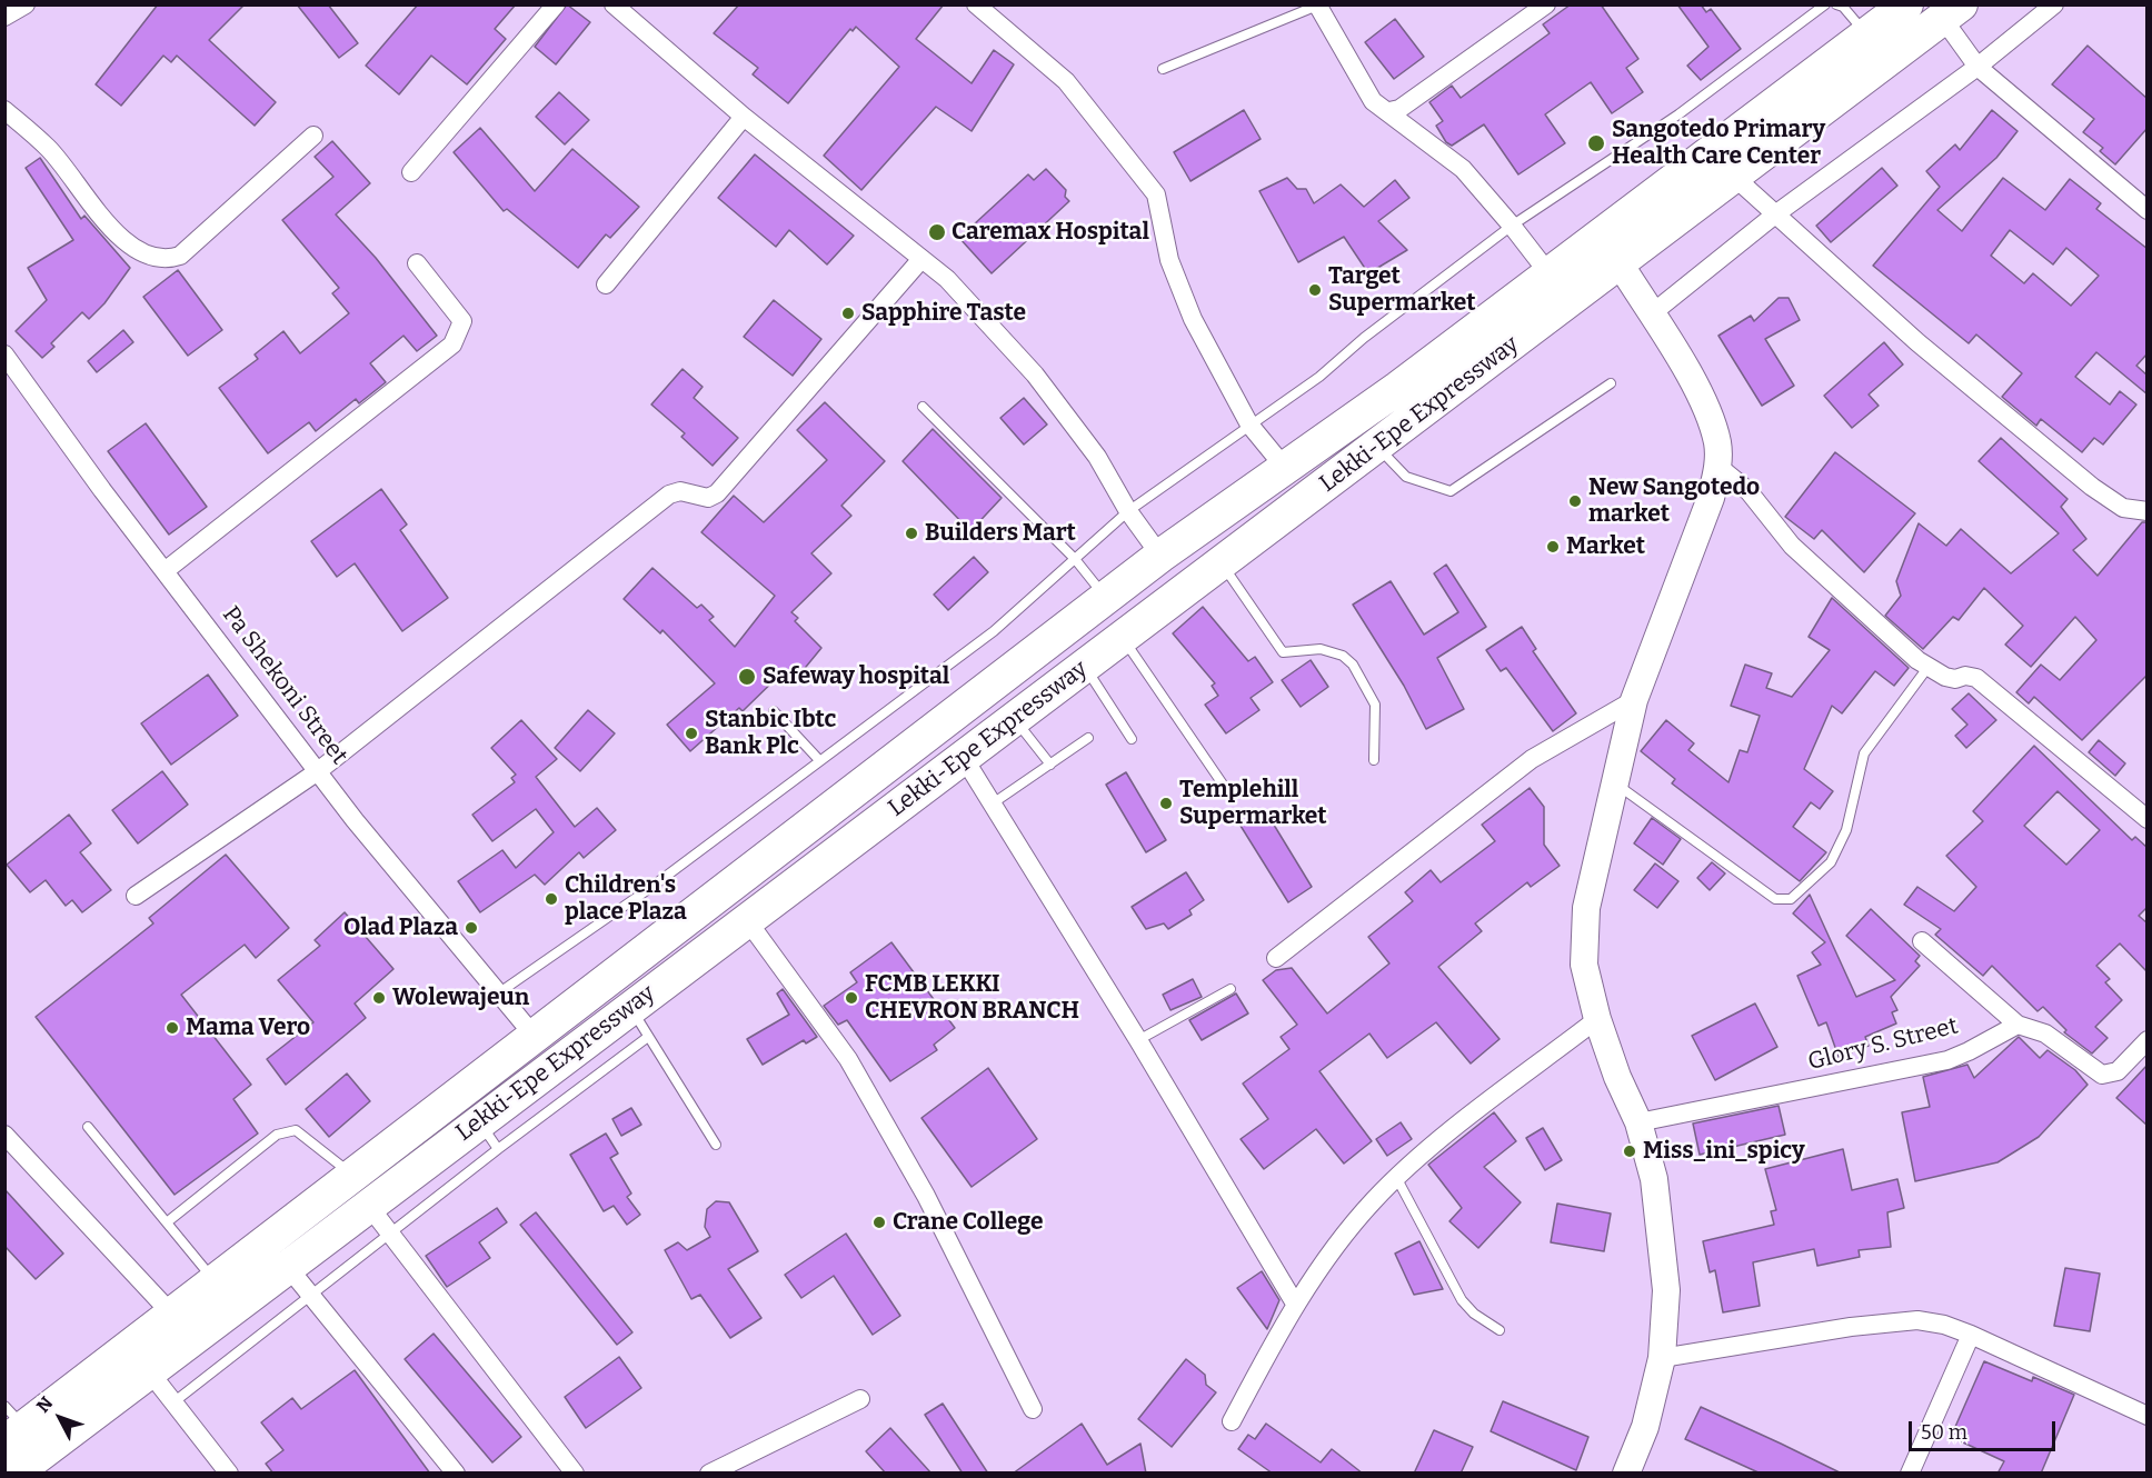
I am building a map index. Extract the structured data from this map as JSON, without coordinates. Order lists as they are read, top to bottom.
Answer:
{
  "streets": {
    "highway": ["Lekki-Epe Expressway"],
    "street": ["Pa Shekoni Street", "Glory S. Street"]
  },
  "crossings": [
    ["Lekki-Epe Expressway", "Pa Shekoni Street"]
  ],
  "places": [
    "Sangotedo Primary Health Care Center",
    "Caremax Hospital",
    "Target Supermarket",
    "Sapphire Taste",
    "New Sangotedo market",
    "Builders Mart",
    "Market",
    "Safeway hospital",
    "Stanbic Ibtc Bank Plc",
    "Templehill Supermarket",
    "Children's place Plaza",
    "Olad Plaza",
    "Wolewajeun",
    "FCMB LEKKI CHEVRON BRANCH",
    "Mama Vero",
    "Miss_ini_spicy",
    "Crane College"
  ],
  "scale_bar": "50 m",
  "north": "top left"
}
